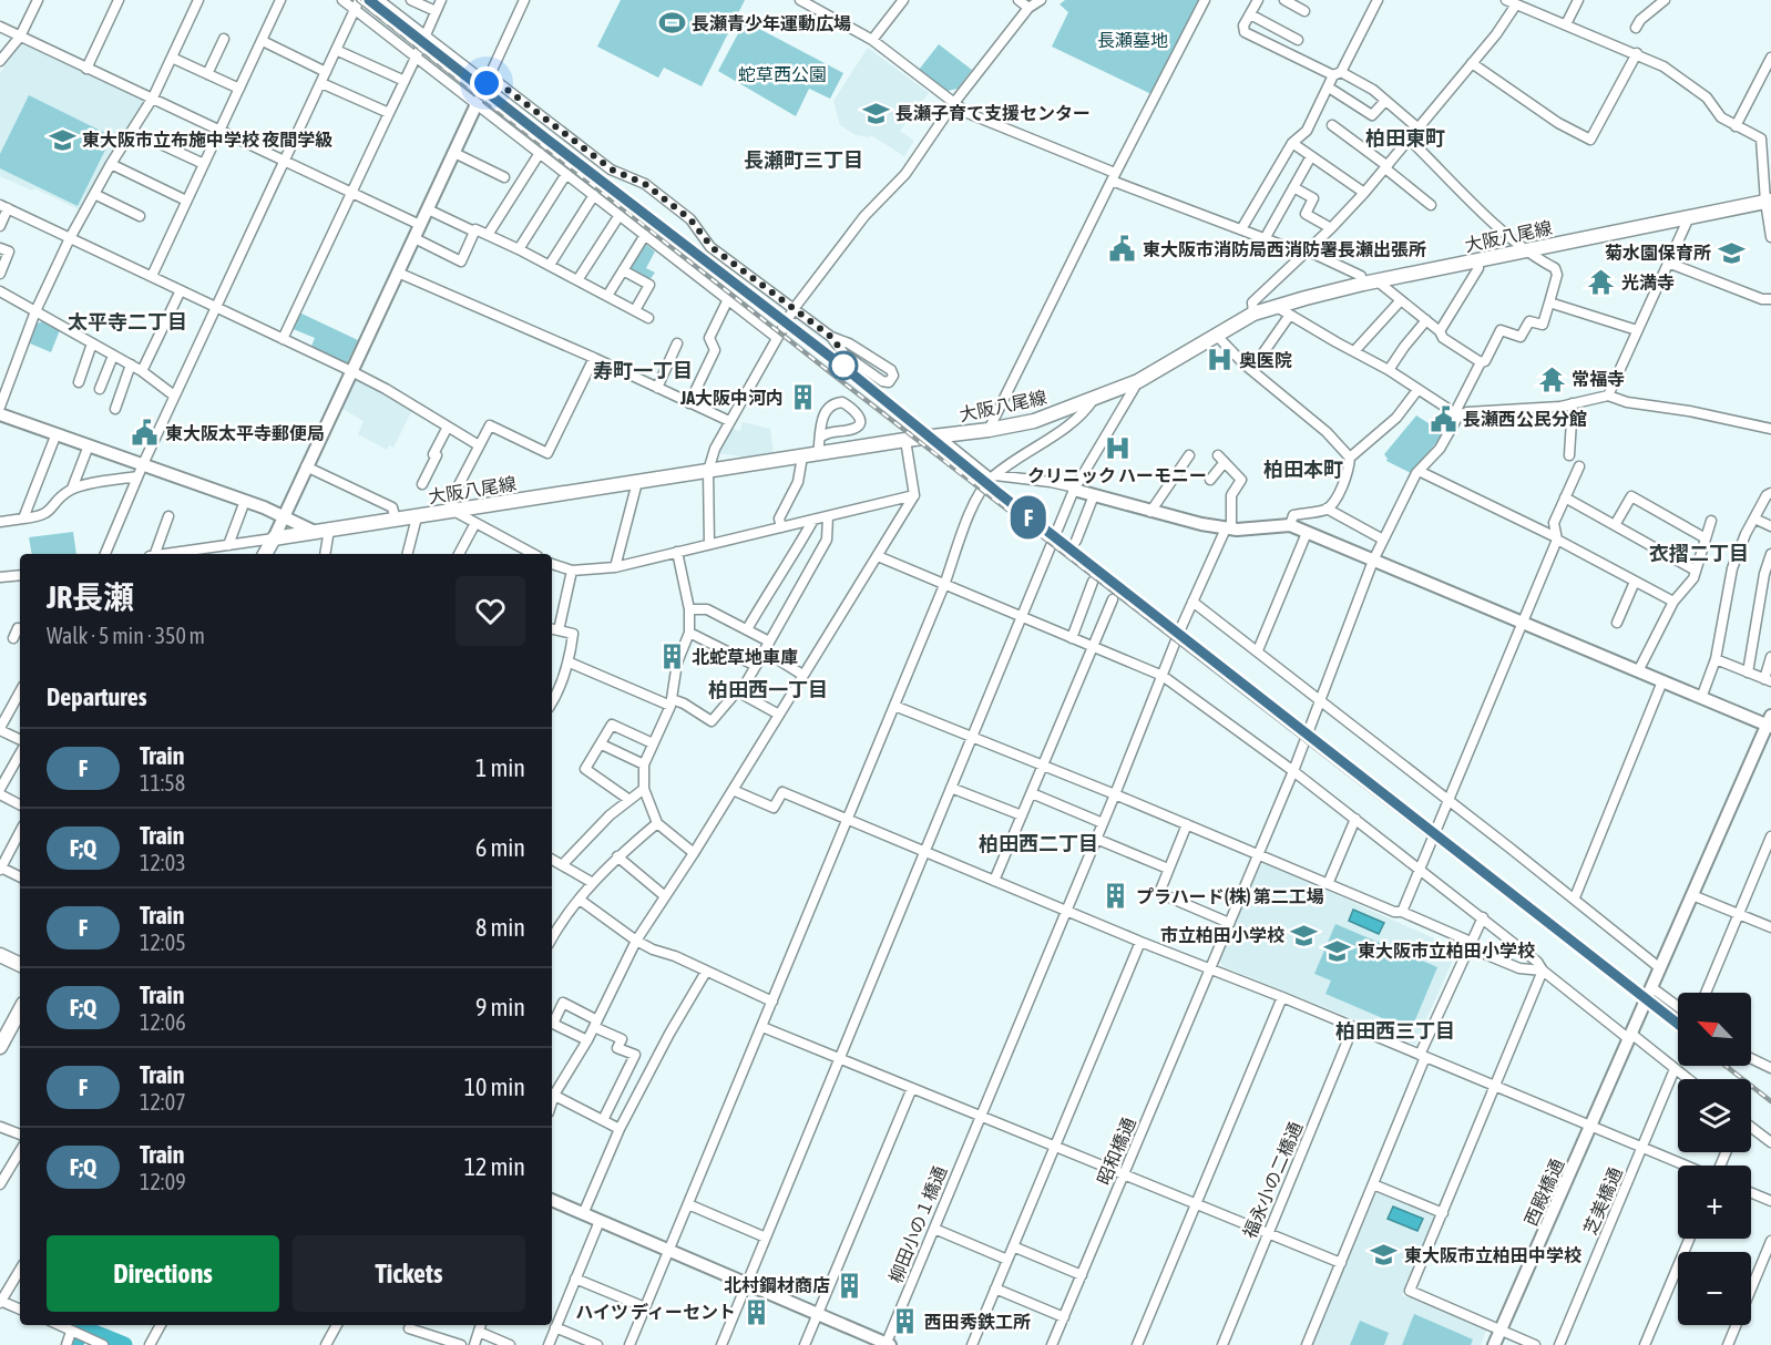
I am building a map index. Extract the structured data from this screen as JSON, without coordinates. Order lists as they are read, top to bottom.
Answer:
{
  "streets": {
    "main road": ["大阪八尾線"],
    "street": [
      "昭和橋通",
      "福永小の二橋通",
      "西殿橋通",
      "芝美橋通",
      "柳田小の１橋通"
    ]
  },
  "districts": [
    "柏田東町",
    "長瀬町三丁目",
    "太平寺二丁目",
    "寿町一丁目",
    "柏田本町",
    "衣摺二丁目",
    "柏田西一丁目",
    "柏田西二丁目",
    "柏田西三丁目"
  ],
  "parks": ["長瀬墓地", "蛇草西公園"],
  "places": {
    "sports": ["長瀬青少年運動広場"],
    "school or university": [
      "長瀬子育て支援センター",
      "東大阪市立布施中学校 夜間学級",
      "菊水園保育所",
      "市立柏田小学校",
      "東大阪市立柏田小学校",
      "東大阪市立柏田中学校"
    ],
    "public building": ["東大阪市消防局西消防署長瀬出張所", "長瀬西公民分館", "東大阪太平寺郵便局"],
    "temple": ["光満寺", "常福寺"],
    "hospital": ["奥医院", "クリニック ハーモニー"],
    "building": [
      "JA大阪中河内",
      "北蛇草地車庫",
      "プラハード(株) 第二工場",
      "北村鋼材商店",
      "ハイツ ディーセント",
      "西田秀鉄工所"
    ]
  },
  "north": "top left",
  "page": {
    "on_map": "F",
    "heading": [
      ["JR長瀬", "Walk · 5 min · 350 m"],
      "Departures"
    ],
    "list": [
      {
        "mark": "F",
        "name": "Train",
        "note": "11:58",
        "value": "1 min"
      },
      {
        "mark": "F;Q",
        "name": "Train",
        "note": "12:03",
        "value": "6 min"
      },
      {
        "mark": "F",
        "name": "Train",
        "note": "12:05",
        "value": "8 min"
      },
      {
        "mark": "F;Q",
        "name": "Train",
        "note": "12:06",
        "value": "9 min"
      },
      {
        "mark": "F",
        "name": "Train",
        "note": "12:07",
        "value": "10 min"
      },
      {
        "mark": "F;Q",
        "name": "Train",
        "note": "12:09",
        "value": "12 min"
      }
    ],
    "map_buttons": ["+", "−"],
    "buttons": ["Directions", "Tickets"]
  }
}
